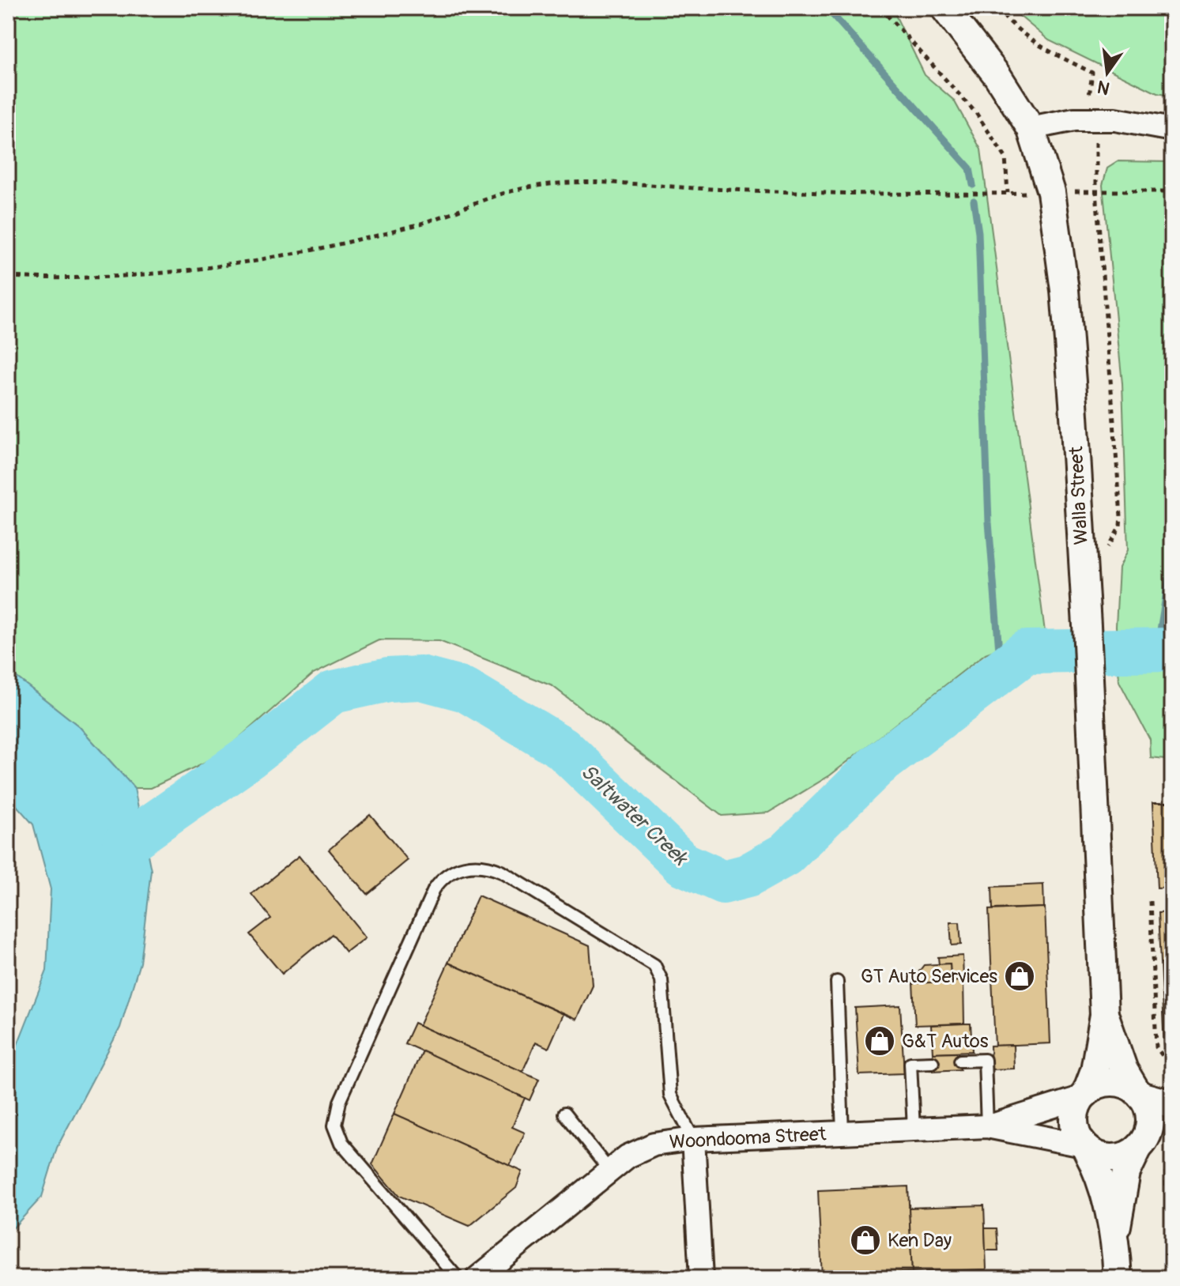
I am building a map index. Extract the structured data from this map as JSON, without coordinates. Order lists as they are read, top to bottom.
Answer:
{
  "streets": {
    "street": ["Walla Street", "Woondooma Street"]
  },
  "crossings": [
    ["Walla Street", "Woondooma Street"]
  ],
  "water": ["Saltwater Creek"],
  "places": {
    "shop": ["GT Auto Services", "G&T Autos", "Ken Day"]
  },
  "north": "bottom"
}
